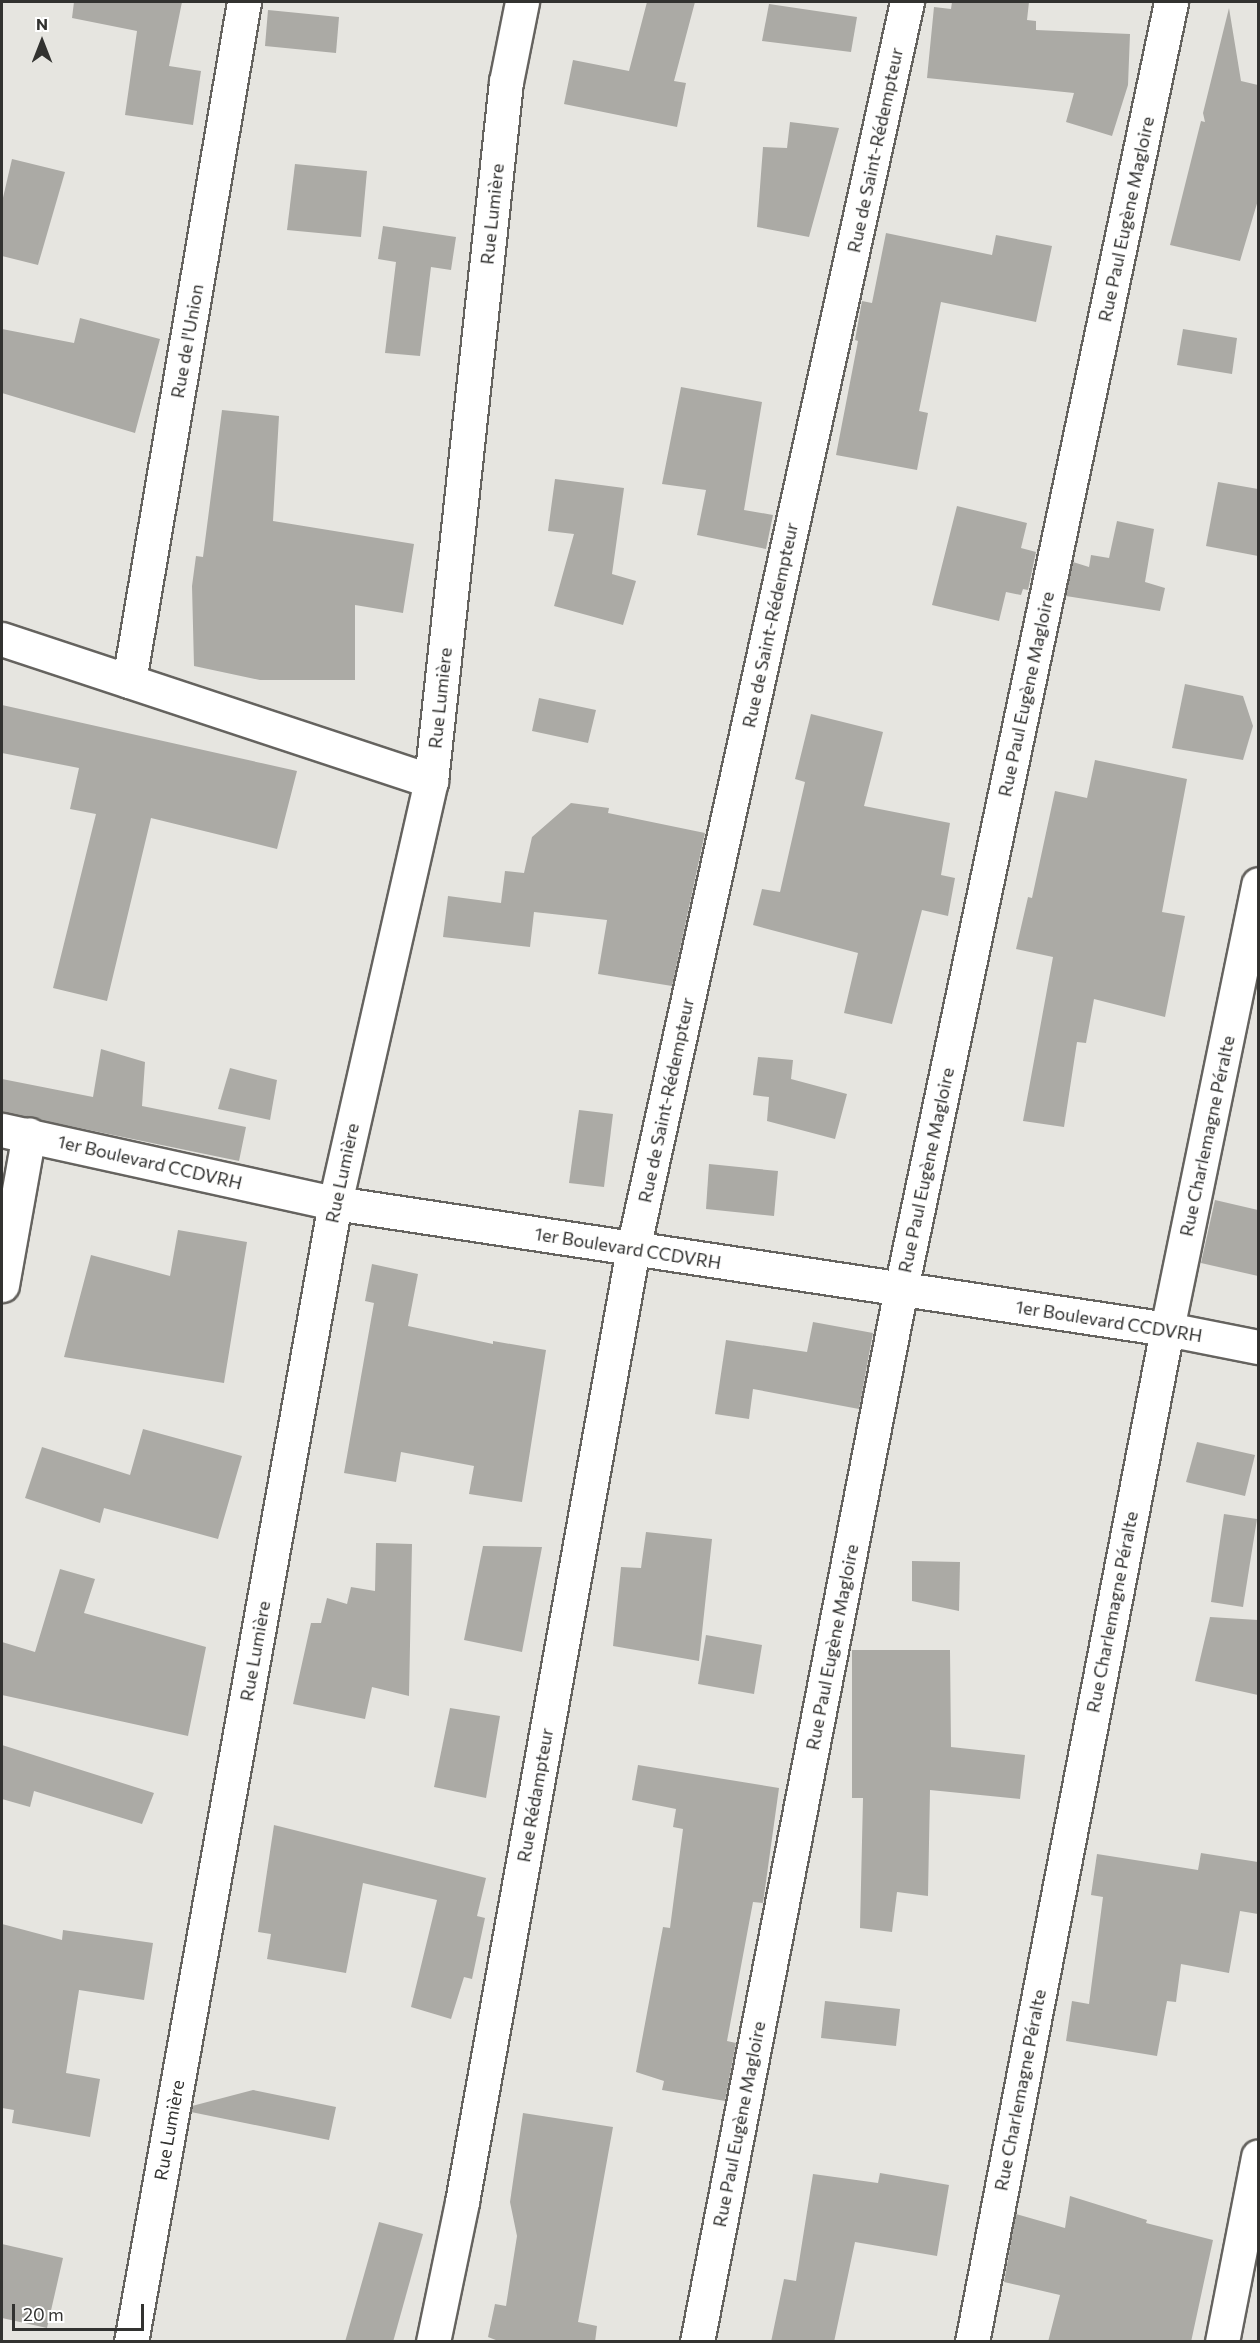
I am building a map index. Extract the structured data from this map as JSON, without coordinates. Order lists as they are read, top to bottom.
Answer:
{
  "streets": {
    "street": [
      "Rue de Saint-Rédempteur",
      "Rue Lumière",
      "Rue Paul Eugène Magloire",
      "Rue de l'Union",
      "Rue Charlemagne Péralte",
      "1er Boulevard CCDVRH",
      "Rue Rédampteur"
    ]
  },
  "crossings": [
    ["Rue de Saint-Rédempteur", "1er Boulevard CCDVRH"],
    ["Rue de Saint-Rédempteur", "Rue Rédampteur"],
    ["Rue Lumière", "1er Boulevard CCDVRH"],
    ["Rue Paul Eugène Magloire", "1er Boulevard CCDVRH"],
    ["Rue Charlemagne Péralte", "1er Boulevard CCDVRH"],
    ["1er Boulevard CCDVRH", "Rue Rédampteur"]
  ],
  "scale_bar": "20 m",
  "north": "top"
}
